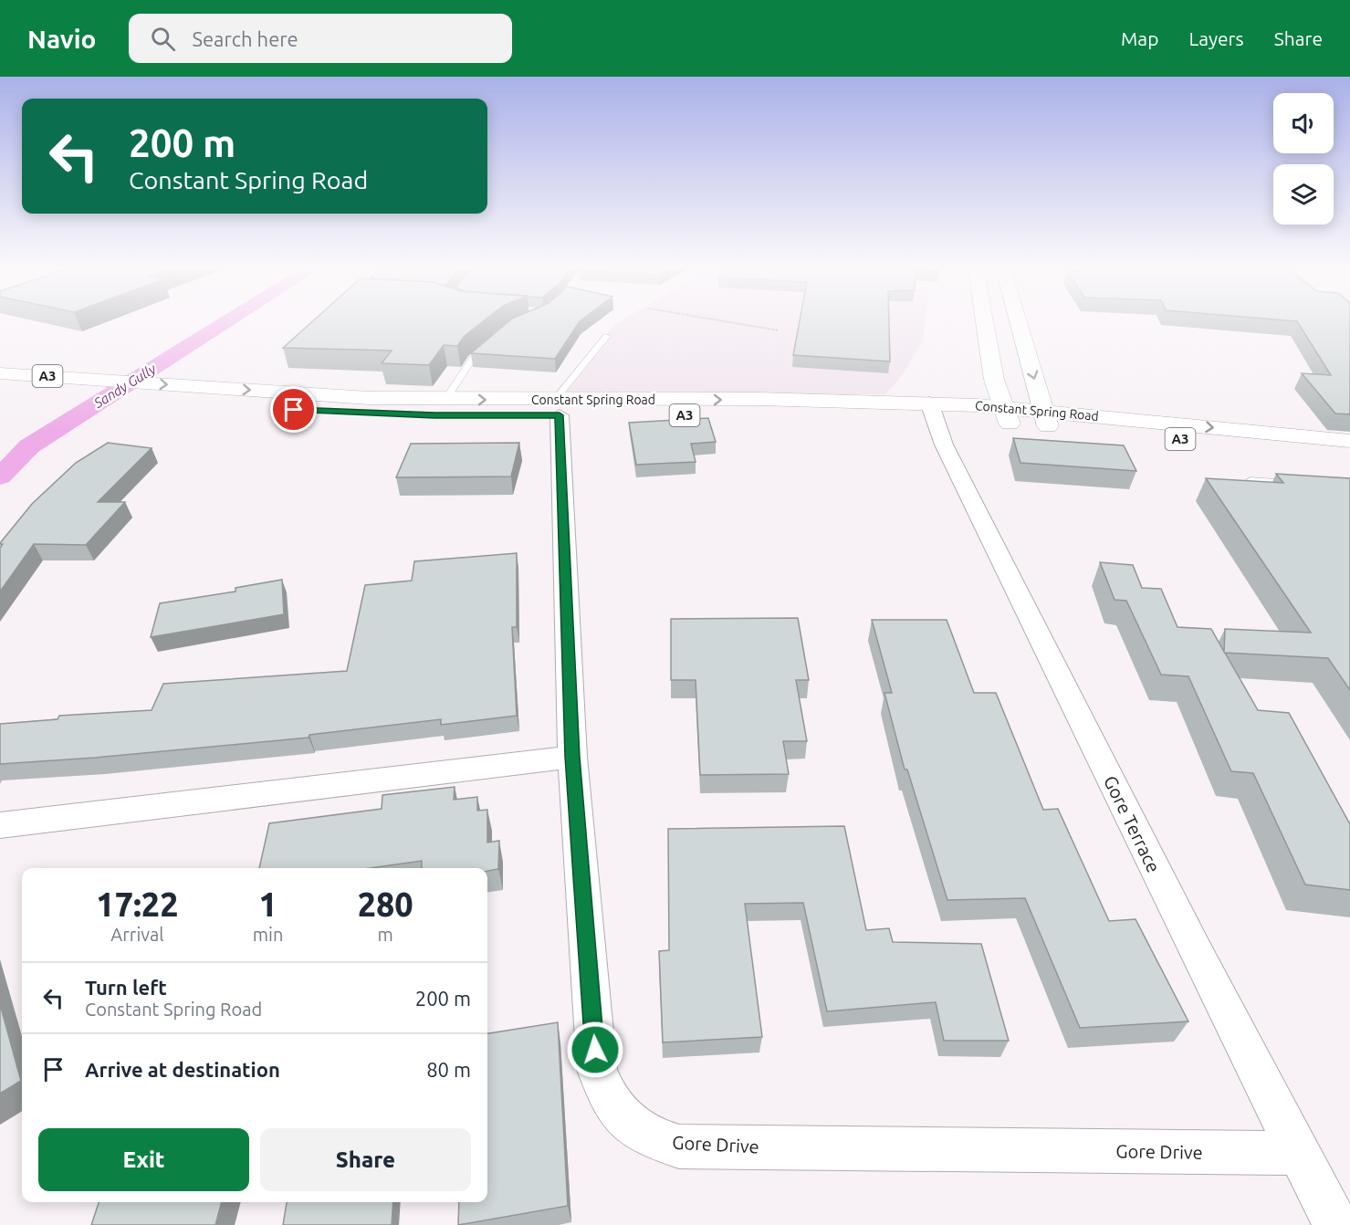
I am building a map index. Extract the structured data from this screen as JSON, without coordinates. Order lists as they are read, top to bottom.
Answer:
{
  "streets": {
    "main road": ["A3", "Constant Spring Road"],
    "street": ["Gore Terrace", "Gore Drive"]
  },
  "crossings": [
    ["Constant Spring Road", "Gore Terrace"],
    ["Constant Spring Road", "Gore Drive"],
    ["Gore Terrace", "Gore Drive"]
  ],
  "water": ["Sandy Gully"],
  "page": {
    "header": "Navio",
    "search": "Search here",
    "nav": ["Map", "Layers", "Share"],
    "turn": ["200 m", "Constant Spring Road"],
    "eta": [
      "17:22",
      "Arrival",
      "1",
      "min",
      "280",
      "m"
    ],
    "list": [
      {
        "name": "Turn left",
        "note": "Constant Spring Road",
        "value": "200 m"
      },
      {
        "name": "Arrive at destination",
        "value": "80 m"
      }
    ],
    "buttons": ["Exit", "Share"]
  }
}
